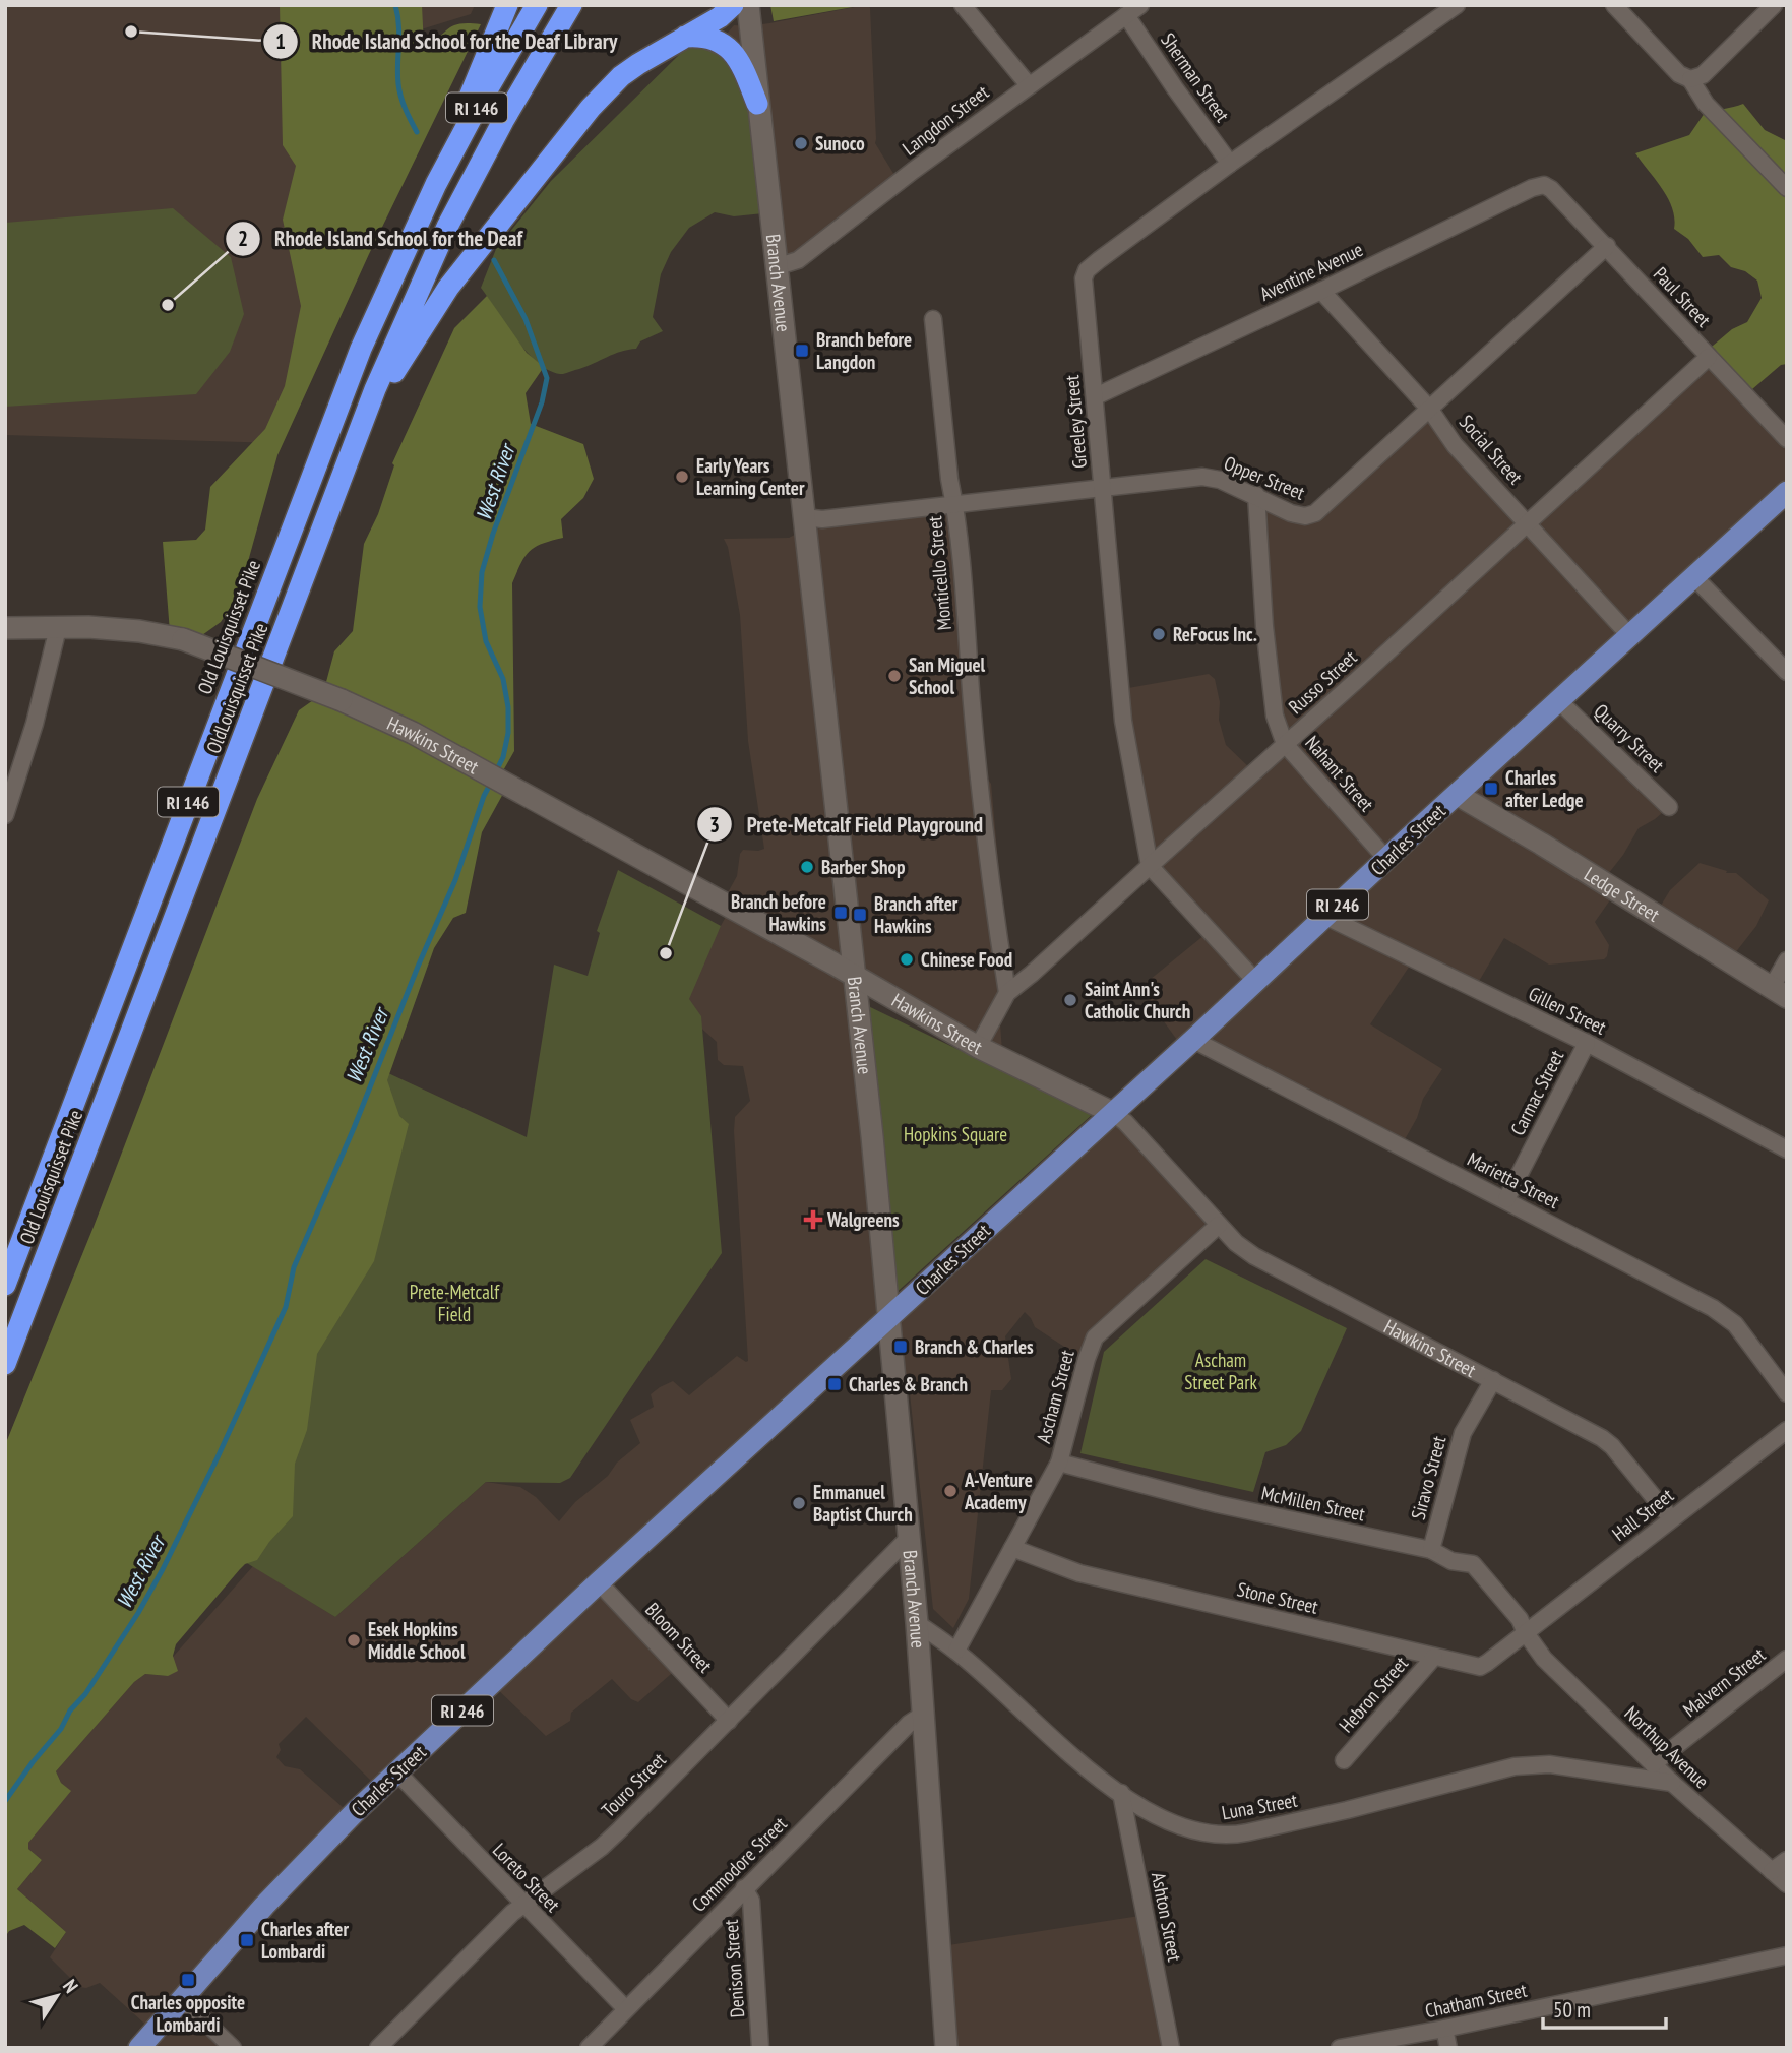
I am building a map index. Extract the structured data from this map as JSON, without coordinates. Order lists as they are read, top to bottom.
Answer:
{
  "streets": {
    "highway": ["RI 146", "Old Louisquisset Pike", "OldLouisquisset Pike"],
    "main road": [
      "Branch Avenue",
      "Hawkins Street",
      "Charles Street",
      "Ledge Street",
      "RI 246"
    ],
    "street": [
      "Sherman Street",
      "Langdon Street",
      "Aventine Avenue",
      "Paul Street",
      "Greeley Street",
      "Social Street",
      "Opper Street",
      "Monticello Street",
      "Russo Street",
      "Quarry Street",
      "Nahant Street",
      "Gillen Street",
      "Carmac Street",
      "Marietta Street",
      "Ascham Street",
      "Siravo Street",
      "McMillen Street",
      "Hall Street",
      "Stone Street",
      "Bloom Street",
      "Malvern Street",
      "Hebron Street",
      "Northup Avenue",
      "Touro Street",
      "Luna Street",
      "Commodore Street",
      "Loreto Street",
      "Ashton Street",
      "Denison Street",
      "Chatham Street"
    ]
  },
  "crossings": [
    ["Sherman Street", "Langdon Street"],
    ["Sherman Street", "Greeley Street"],
    ["RI 146", "OldLouisquisset Pike"],
    ["Langdon Street", "Branch Avenue"],
    ["Aventine Avenue", "Paul Street"],
    ["Aventine Avenue", "Greeley Street"],
    ["Aventine Avenue", "Social Street"],
    ["Branch Avenue", "Opper Street"],
    ["Branch Avenue", "Hawkins Street"],
    ["Branch Avenue", "Charles Street"],
    ["Branch Avenue", "Touro Street"],
    ["Branch Avenue", "Luna Street"],
    ["Branch Avenue", "Commodore Street"],
    ["Paul Street", "Opper Street"],
    ["Paul Street", "Russo Street"],
    ["Greeley Street", "Opper Street"],
    ["Greeley Street", "Russo Street"],
    ["Social Street", "Opper Street"],
    ["Social Street", "Russo Street"],
    ["Social Street", "Charles Street"],
    ["Opper Street", "Monticello Street"],
    ["Opper Street", "Nahant Street"],
    ["Monticello Street", "Russo Street"],
    ["Old Louisquisset Pike", "OldLouisquisset Pike"],
    ["Russo Street", "Hawkins Street"],
    ["Russo Street", "Nahant Street"],
    ["Quarry Street", "Charles Street"],
    ["Hawkins Street", "Charles Street"],
    ["Hawkins Street", "Ascham Street"],
    ["Hawkins Street", "Siravo Street"],
    ["Hawkins Street", "Hall Street"],
    ["Nahant Street", "Charles Street"],
    ["Charles Street", "Ledge Street"],
    ["Charles Street", "Gillen Street"],
    ["Charles Street", "Marietta Street"],
    ["Charles Street", "Bloom Street"],
    ["Charles Street", "Loreto Street"],
    ["Gillen Street", "Carmac Street"],
    ["Carmac Street", "Marietta Street"],
    ["Ascham Street", "McMillen Street"],
    ["Ascham Street", "Stone Street"],
    ["Ascham Street", "Luna Street"],
    ["Siravo Street", "McMillen Street"],
    ["McMillen Street", "Hall Street"],
    ["McMillen Street", "Stone Street"],
    ["McMillen Street", "Northup Avenue"],
    ["Hall Street", "Stone Street"],
    ["Hall Street", "Northup Avenue"],
    ["Stone Street", "Hebron Street"],
    ["Stone Street", "Northup Avenue"],
    ["Bloom Street", "Touro Street"],
    ["Malvern Street", "Northup Avenue"],
    ["Northup Avenue", "Luna Street"],
    ["Touro Street", "Loreto Street"],
    ["Luna Street", "Ashton Street"],
    ["Commodore Street", "Loreto Street"],
    ["Commodore Street", "Denison Street"]
  ],
  "water": ["West River"],
  "parks": ["Hopkins Square", "Prete-Metcalf Field", "Ascham Street Park"],
  "places": {
    "other": [
      "Rhode Island School for the Deaf Library",
      "Sunoco",
      "Rhode Island School for the Deaf",
      "Early Years Learning Center",
      "ReFocus Inc.",
      "San Miguel School",
      "Barber Shop",
      "Prete-Metcalf Field Playground",
      "Chinese Food",
      "Saint Ann's Catholic Church",
      "A-Venture Academy",
      "Emmanuel Baptist Church",
      "Esek Hopkins Middle School"
    ],
    "transit": [
      "Branch before Langdon",
      "Charles after Ledge",
      "Branch before Hawkins",
      "Branch after Hawkins",
      "Branch & Charles",
      "Charles & Branch",
      "Charles after Lombardi",
      "Charles opposite Lombardi"
    ],
    "health": ["Walgreens"]
  },
  "scale_bar": "50 m",
  "north": "top right"
}
